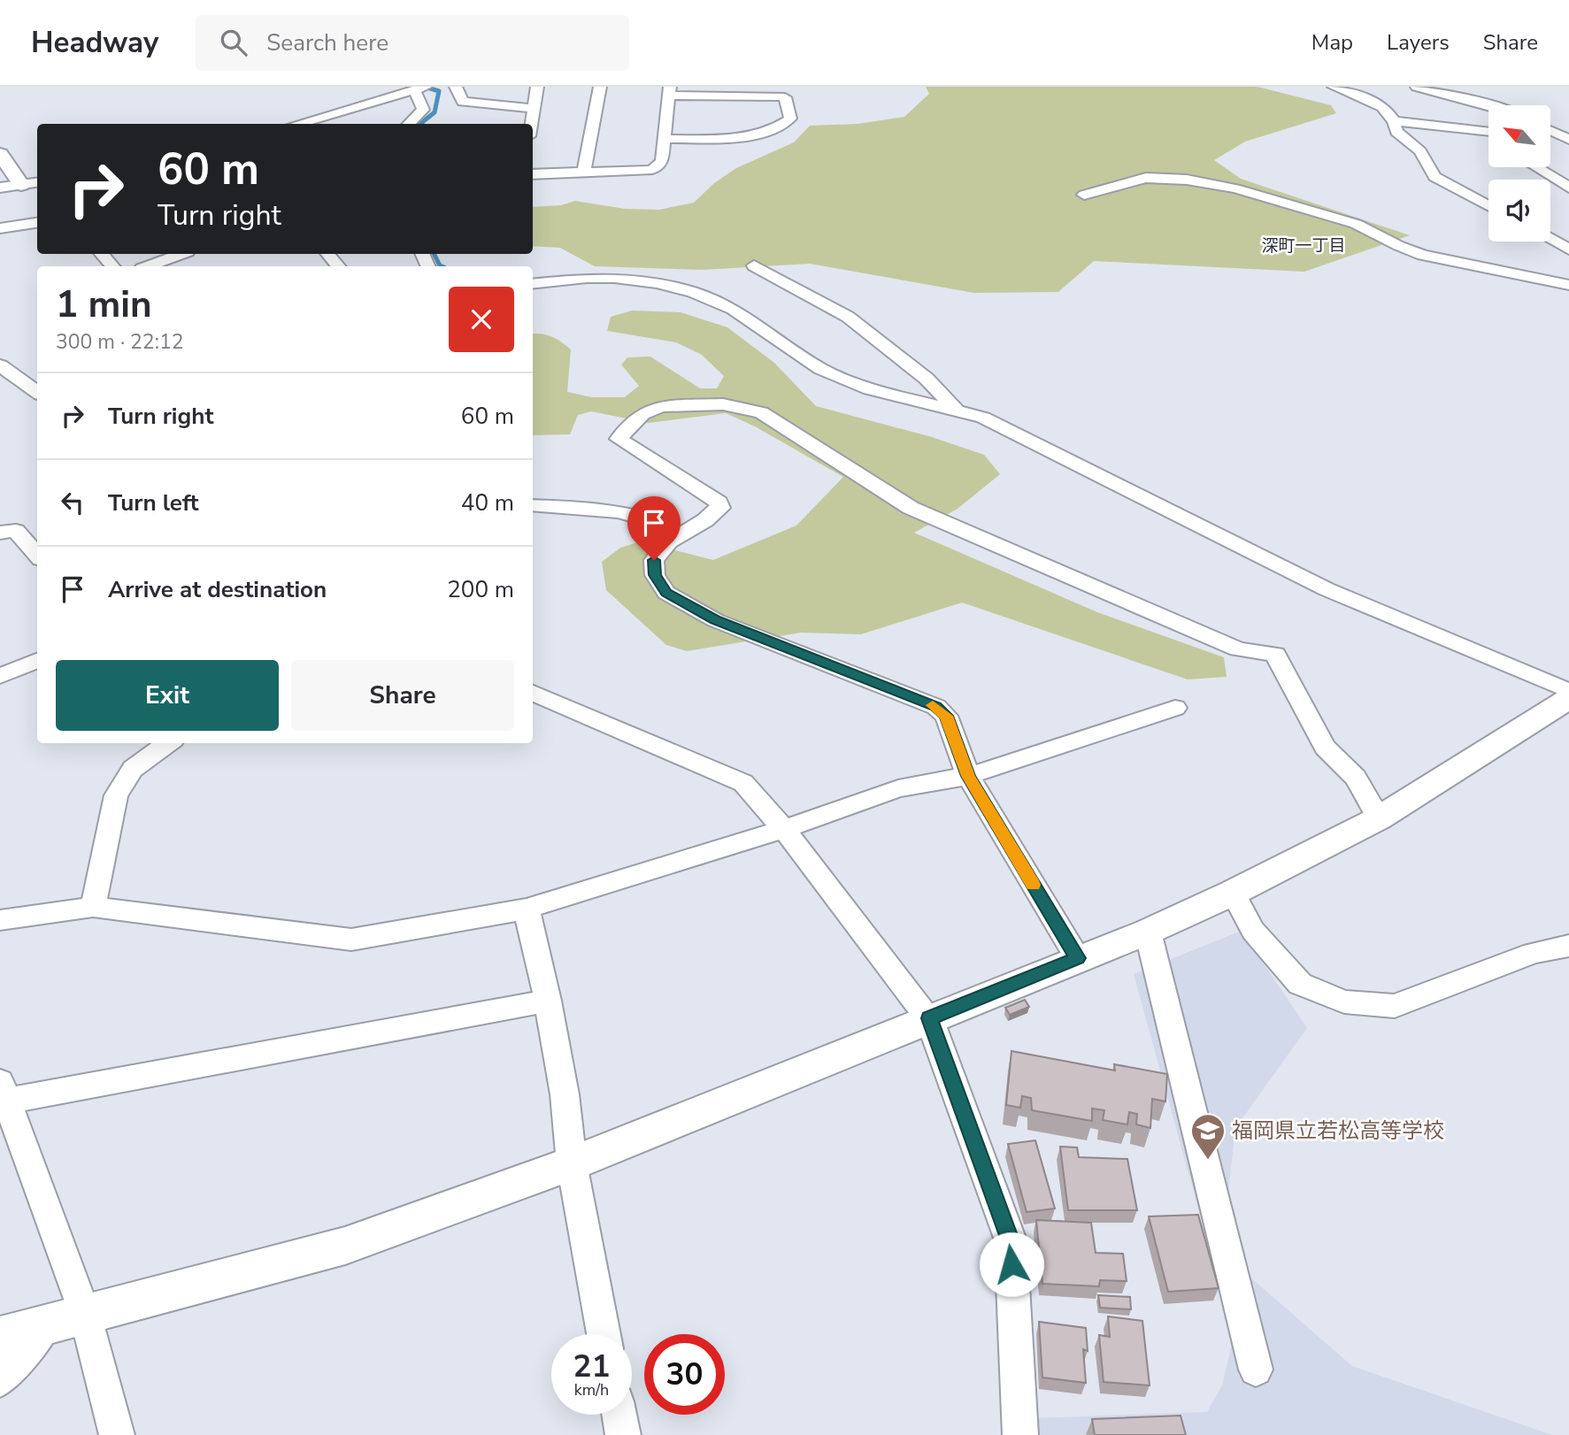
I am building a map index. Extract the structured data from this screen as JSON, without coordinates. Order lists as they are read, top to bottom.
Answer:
{
  "districts": ["深町一丁目"],
  "places": {
    "school or university": ["福岡県立若松高等学校"]
  },
  "north": "top left",
  "page": {
    "header": "Headway",
    "search": "Search here",
    "nav": ["Map", "Layers", "Share"],
    "turn": ["60 m", "Turn right"],
    "heading": ["1 min", "300 m · 22:12"],
    "list": [
      {
        "name": "Turn right",
        "value": "60 m"
      },
      {
        "name": "Turn left",
        "value": "40 m"
      },
      {
        "name": "Arrive at destination",
        "value": "200 m"
      }
    ],
    "buttons": ["Exit", "Share"],
    "speed": "21 km/h",
    "limit": "30"
  }
}
